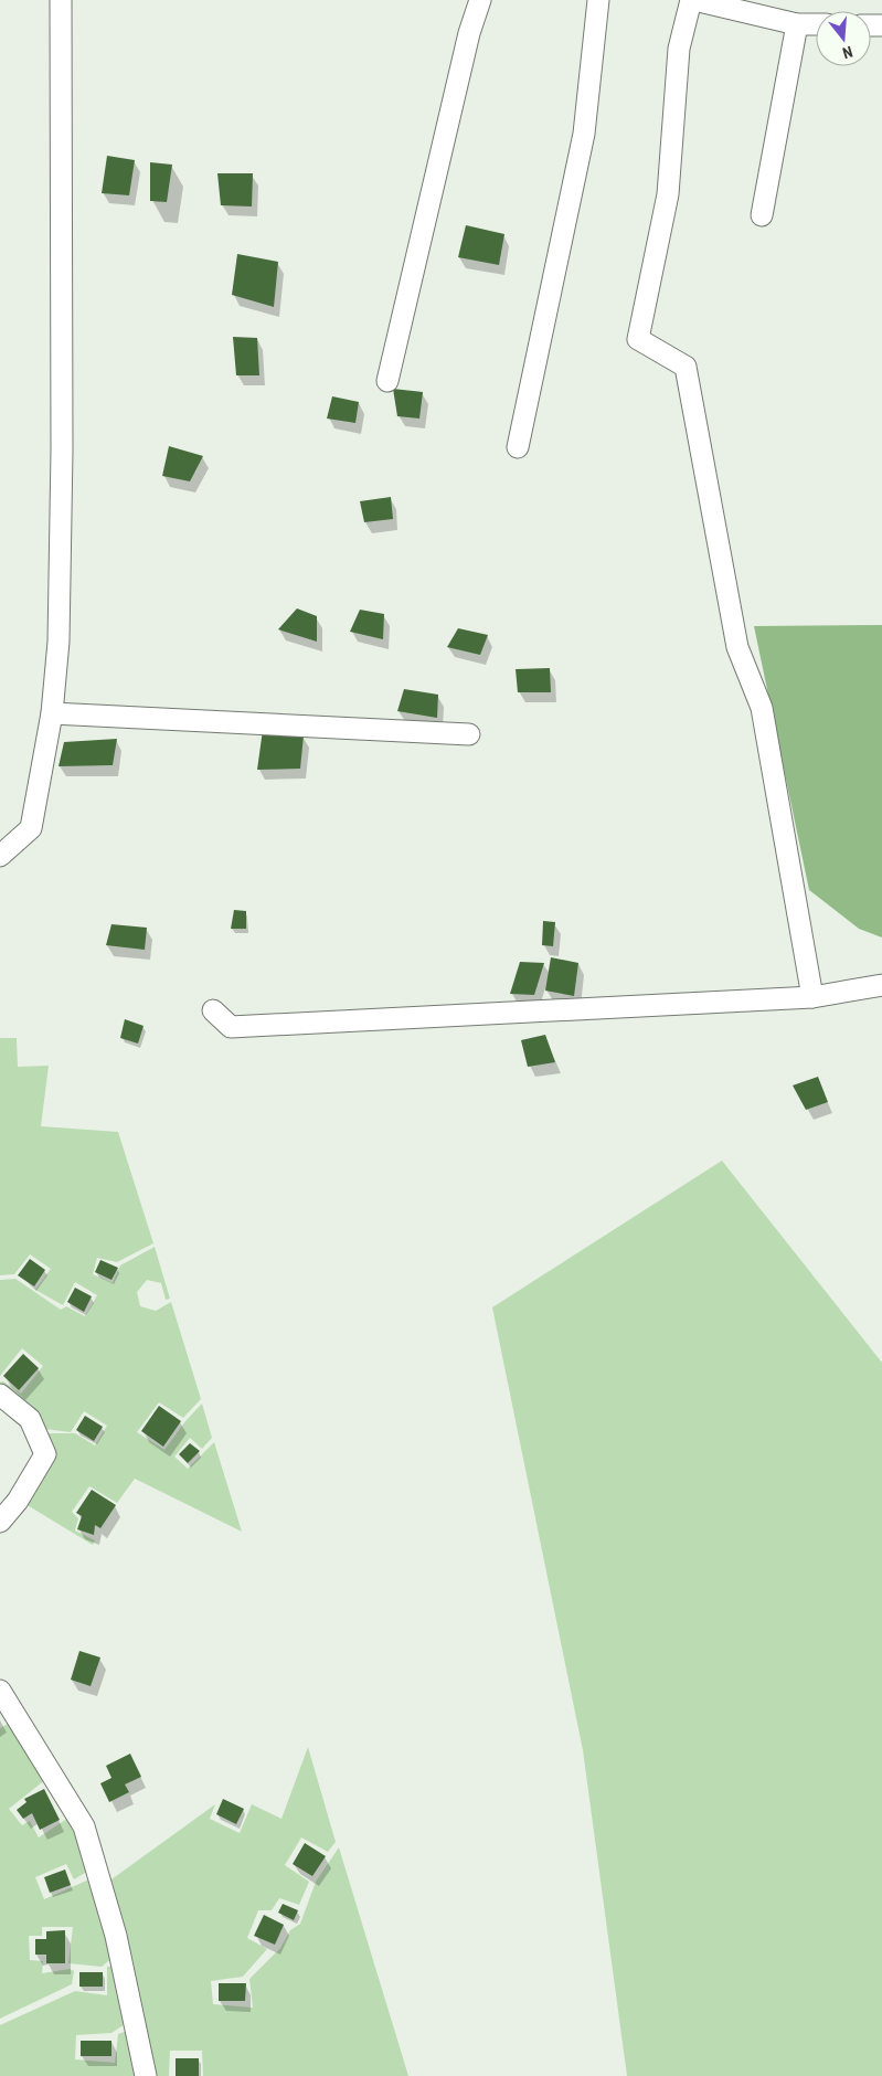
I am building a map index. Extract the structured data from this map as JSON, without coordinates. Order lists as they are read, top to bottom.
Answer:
{
  "north": "bottom"
}
